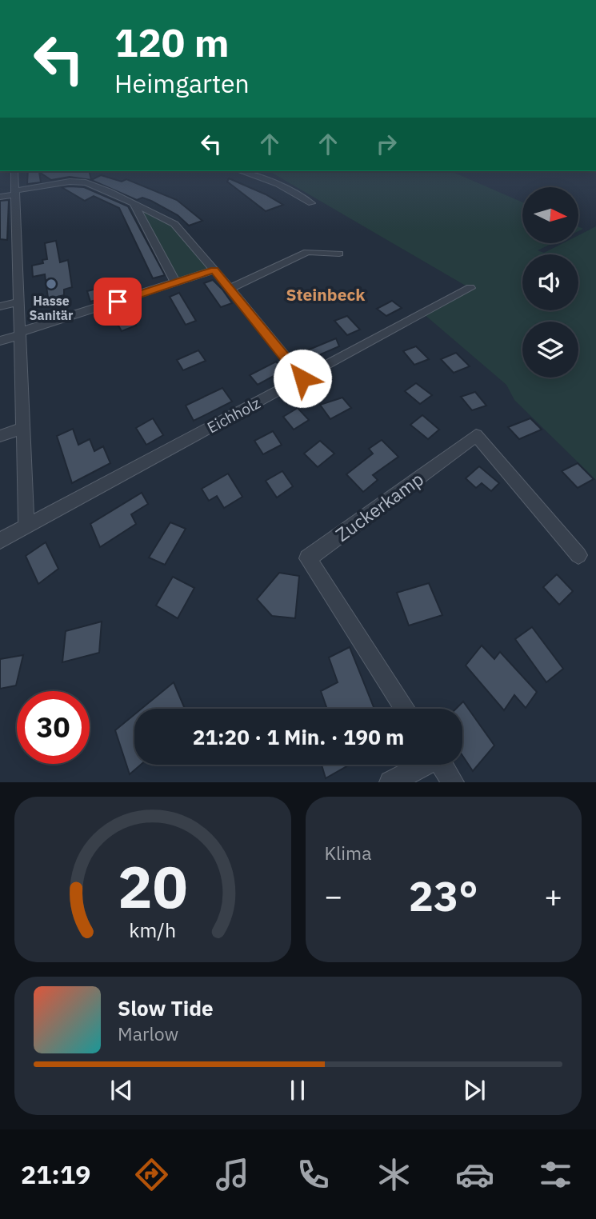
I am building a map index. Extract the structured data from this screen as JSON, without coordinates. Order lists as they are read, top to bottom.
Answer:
{
  "streets": {
    "street": ["Eichholz", "Zuckerkamp"]
  },
  "districts": ["Steinbeck"],
  "places": ["Hasse Sanitär"],
  "north": "right",
  "page": {
    "turn": ["120 m", "Heimgarten"],
    "limit": "30",
    "trip": "21:20 · 1 Min. · 190 m",
    "tile": "Klima",
    "heat": ["−", "23°", "+"],
    "song": ["Slow Tide", "Marlow"],
    "tabs": "21:19",
    "gauge": ["20", "km/h"]
  }
}
